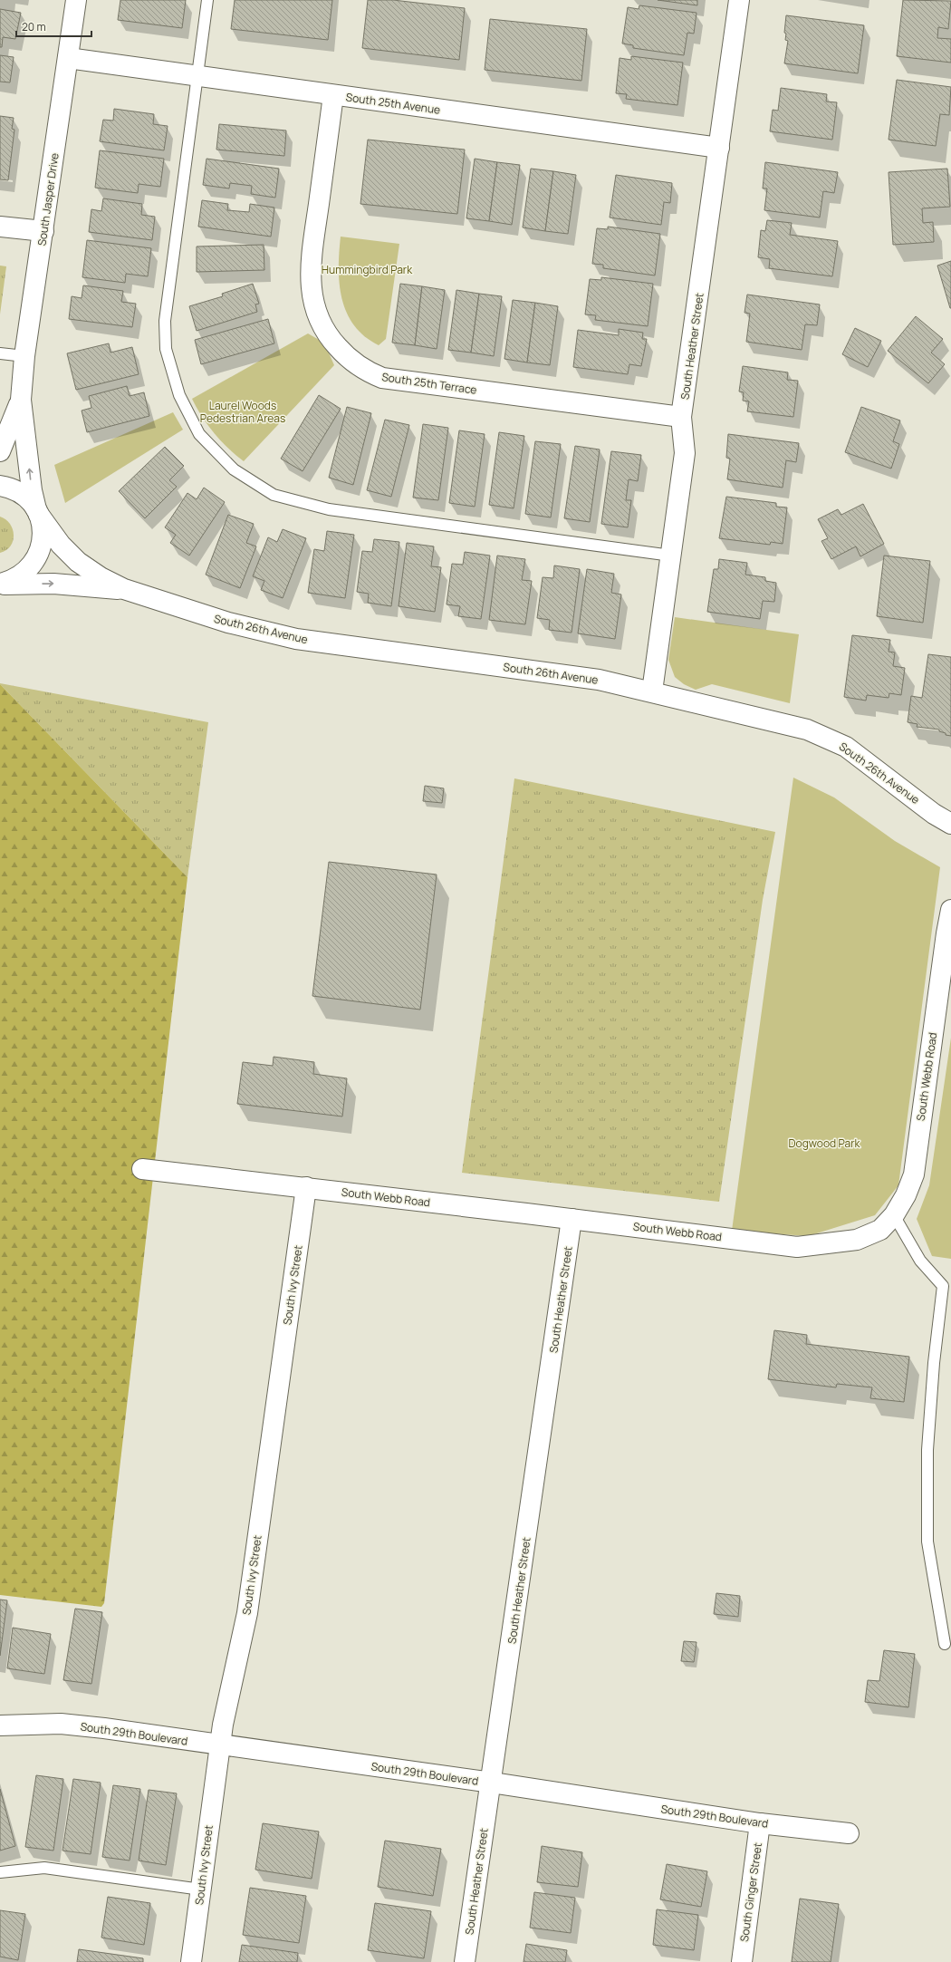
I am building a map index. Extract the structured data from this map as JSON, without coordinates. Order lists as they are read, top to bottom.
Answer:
{
  "streets": {
    "street": [
      "South 25th Avenue",
      "South Jasper Drive",
      "South Heather Street",
      "South 25th Terrace",
      "South 26th Avenue",
      "South Webb Road",
      "South Ivy Street",
      "South 29th Boulevard",
      "South Ginger Street"
    ]
  },
  "crossings": [
    ["South 25th Avenue", "South Jasper Drive"],
    ["South 25th Avenue", "South Heather Street"],
    ["South 25th Avenue", "South 25th Terrace"],
    ["South Jasper Drive", "South 26th Avenue"],
    ["South Heather Street", "South 25th Terrace"],
    ["South Heather Street", "South 26th Avenue"],
    ["South Heather Street", "South Webb Road"],
    ["South Heather Street", "South 29th Boulevard"],
    ["South Webb Road", "South Ivy Street"],
    ["South Ivy Street", "South 29th Boulevard"],
    ["South 29th Boulevard", "South Ginger Street"]
  ],
  "parks": ["Hummingbird Park", "Laurel Woods Pedestrian Areas", "Dogwood Park"],
  "scale_bar": "20 m"
}
